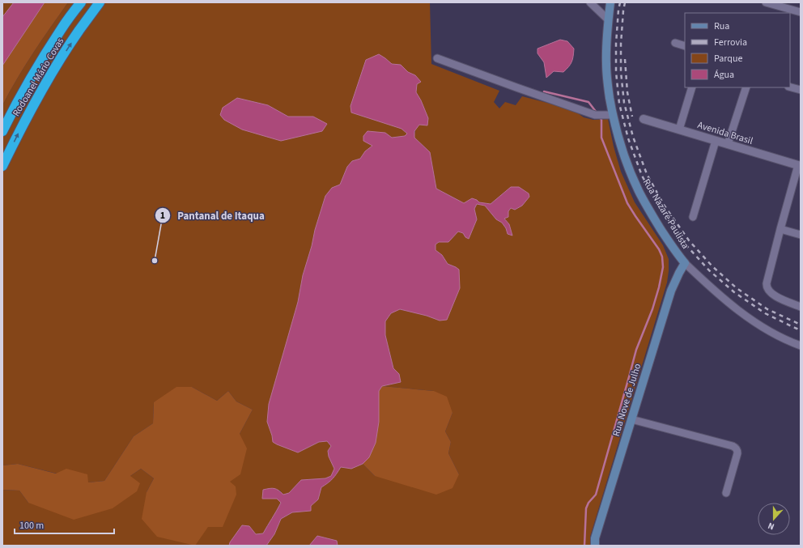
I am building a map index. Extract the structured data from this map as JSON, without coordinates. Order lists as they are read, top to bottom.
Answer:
{
  "streets": {
    "highway": ["Rodoanel Mário Covas"],
    "main road": ["Rua Nazaré Paulista", "Rua Nove de Julho"],
    "street": ["Avenida Brasil"]
  },
  "crossings": [
    ["Rua Nazaré Paulista", "Rua Nove de Julho"]
  ],
  "places": ["Pantanal de Itaqua"],
  "legend": [
    "Rua",
    "Ferrovia",
    "Parque",
    "Água"
  ],
  "scale_bar": "100 m",
  "north": "bottom"
}
